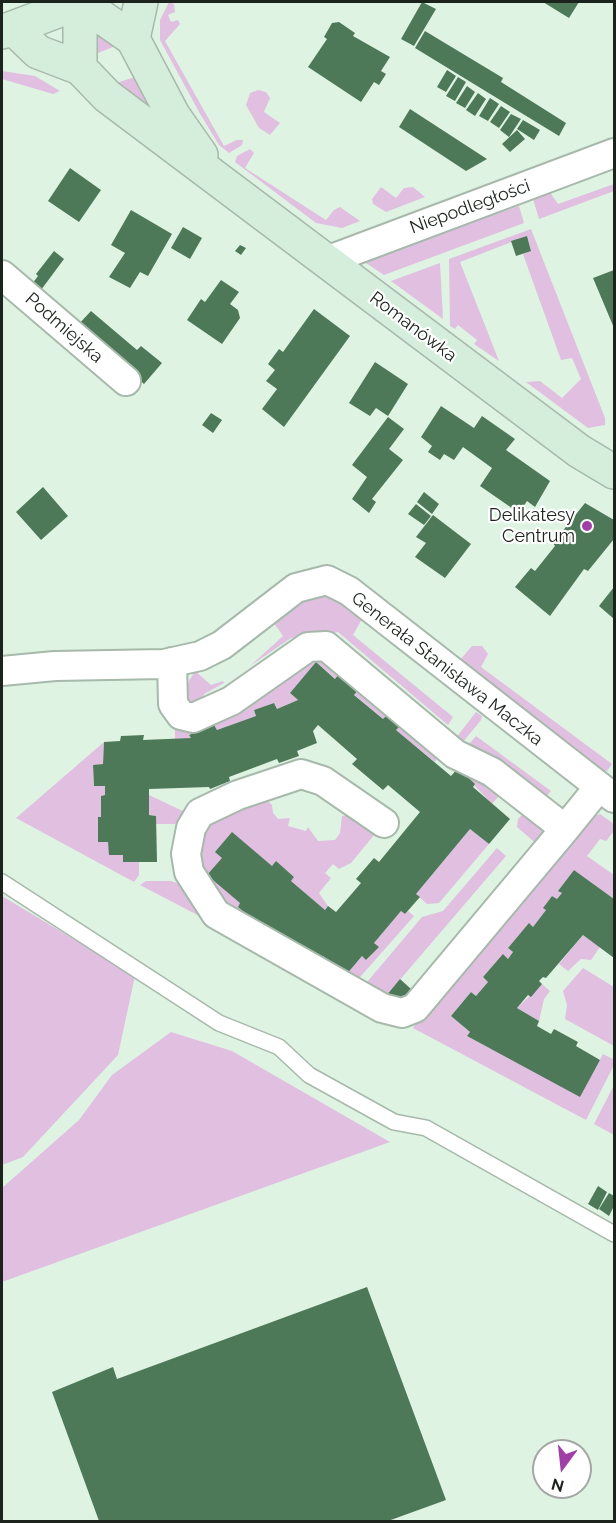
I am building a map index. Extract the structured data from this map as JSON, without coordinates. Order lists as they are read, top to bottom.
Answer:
{
  "streets": {
    "street": [
      "Niepodległości",
      "Romanówka",
      "Podmiejska",
      "Generała Stanisława Maczka"
    ]
  },
  "crossings": [
    ["Niepodległości", "Romanówka"]
  ],
  "places": ["Delikatesy Centrum"],
  "north": "bottom"
}
